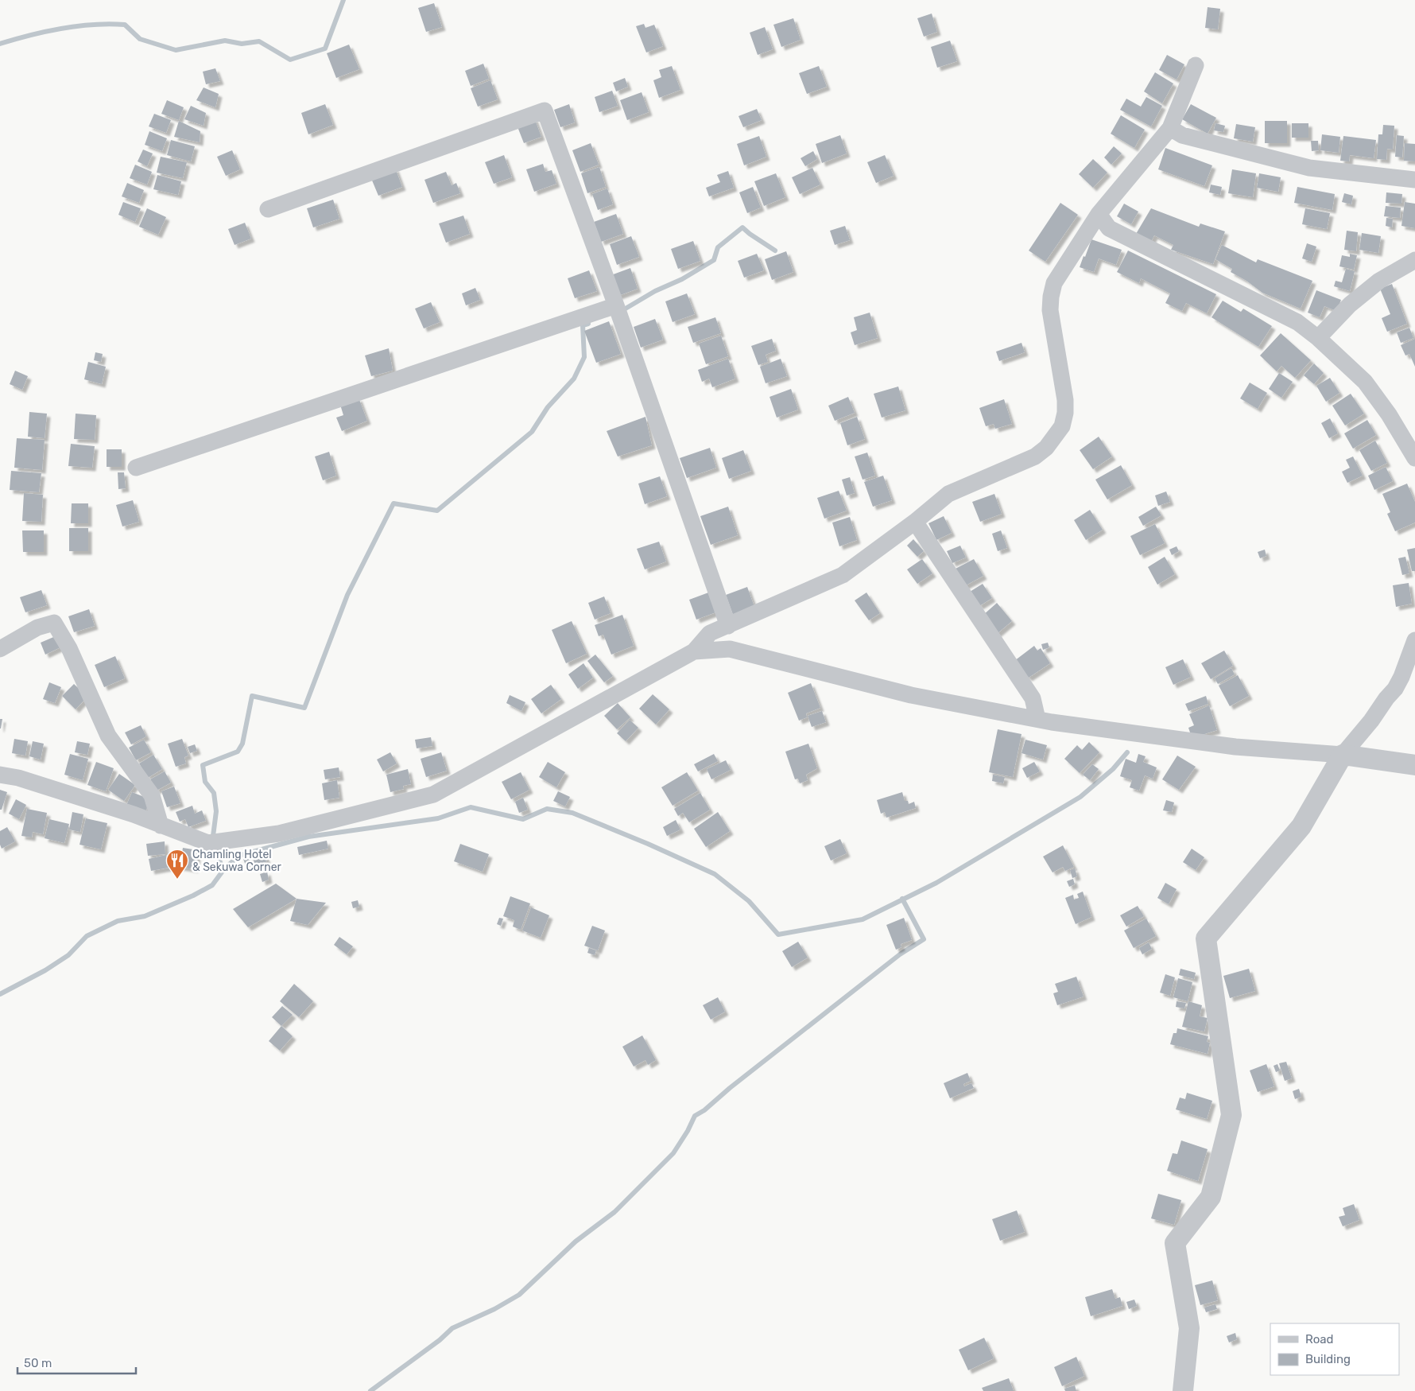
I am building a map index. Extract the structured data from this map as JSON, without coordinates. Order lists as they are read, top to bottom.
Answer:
{
  "places": {
    "restaurant": ["Chamling Hotel & Sekuwa Corner"]
  },
  "legend": ["Road", "Building"],
  "scale_bar": "50 m"
}
